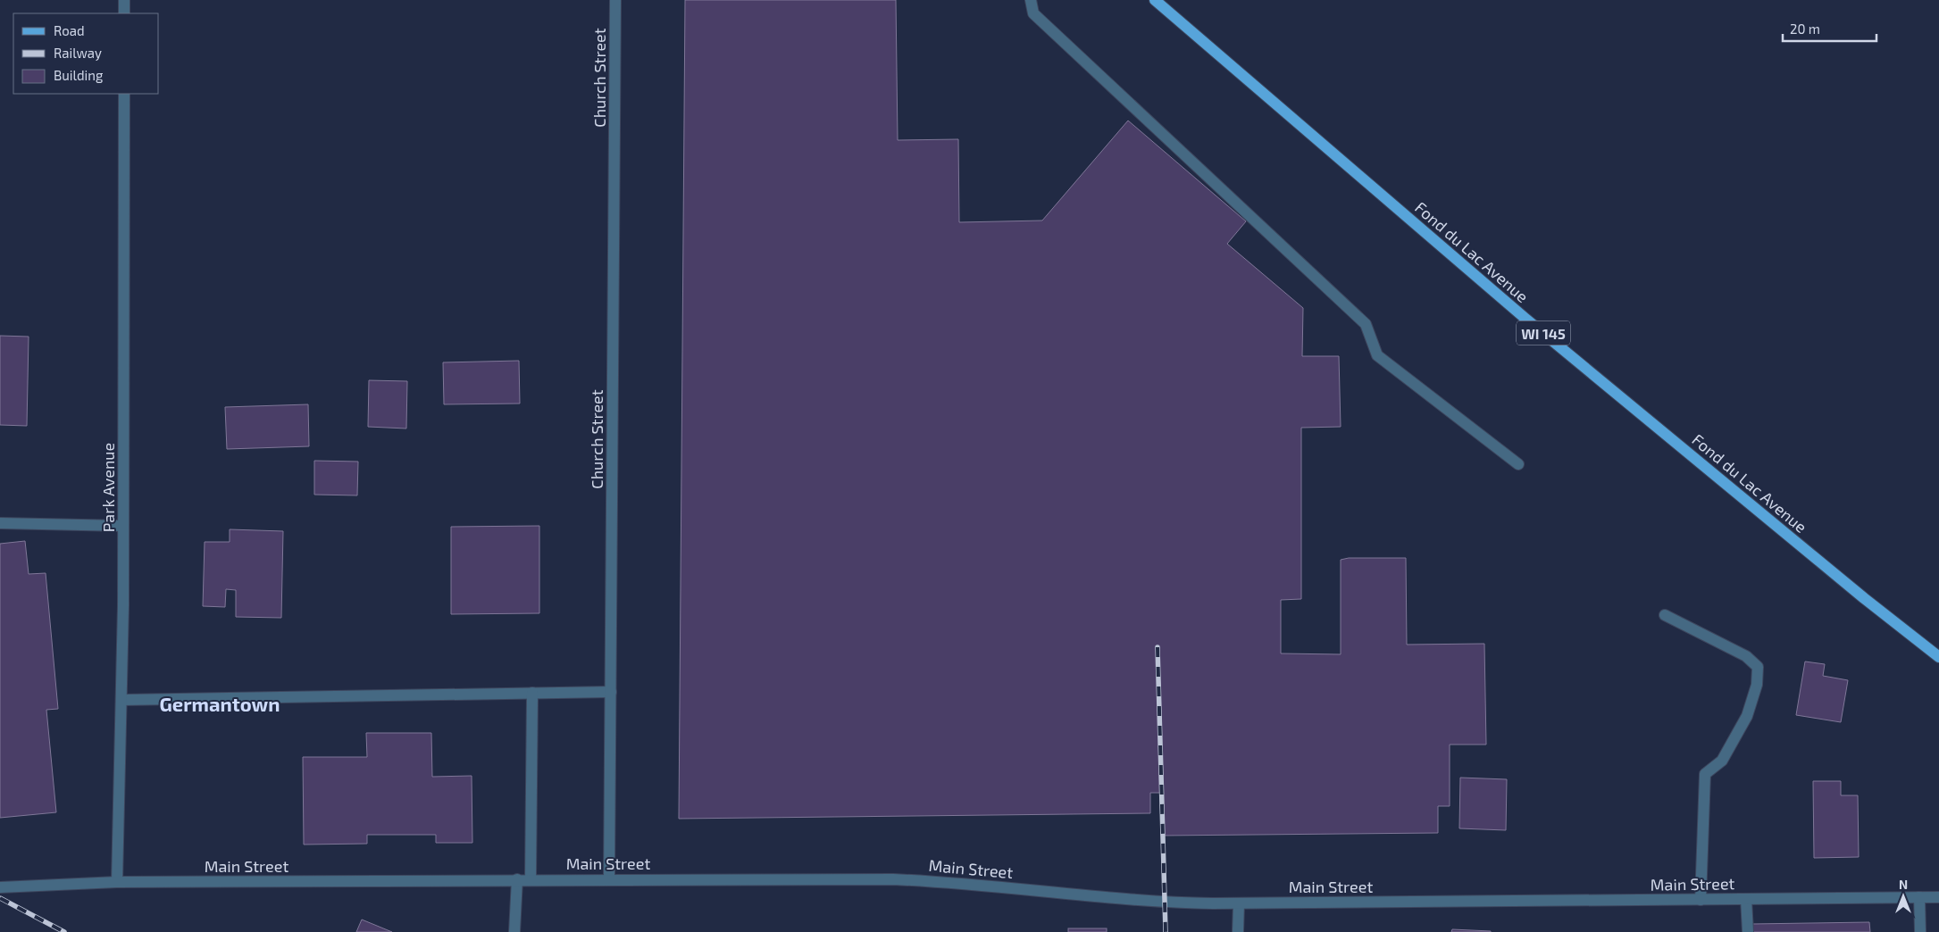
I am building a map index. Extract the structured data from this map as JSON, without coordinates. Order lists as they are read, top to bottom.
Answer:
{
  "streets": {
    "main road": ["Fond du Lac Avenue", "WI 145"],
    "street": ["Church Street", "Park Avenue", "Main Street"]
  },
  "crossings": [
    ["Church Street", "Main Street"],
    ["Park Avenue", "Main Street"]
  ],
  "districts": ["Germantown"],
  "legend": ["Road", "Railway", "Building"],
  "scale_bar": "20 m",
  "north": "top"
}
